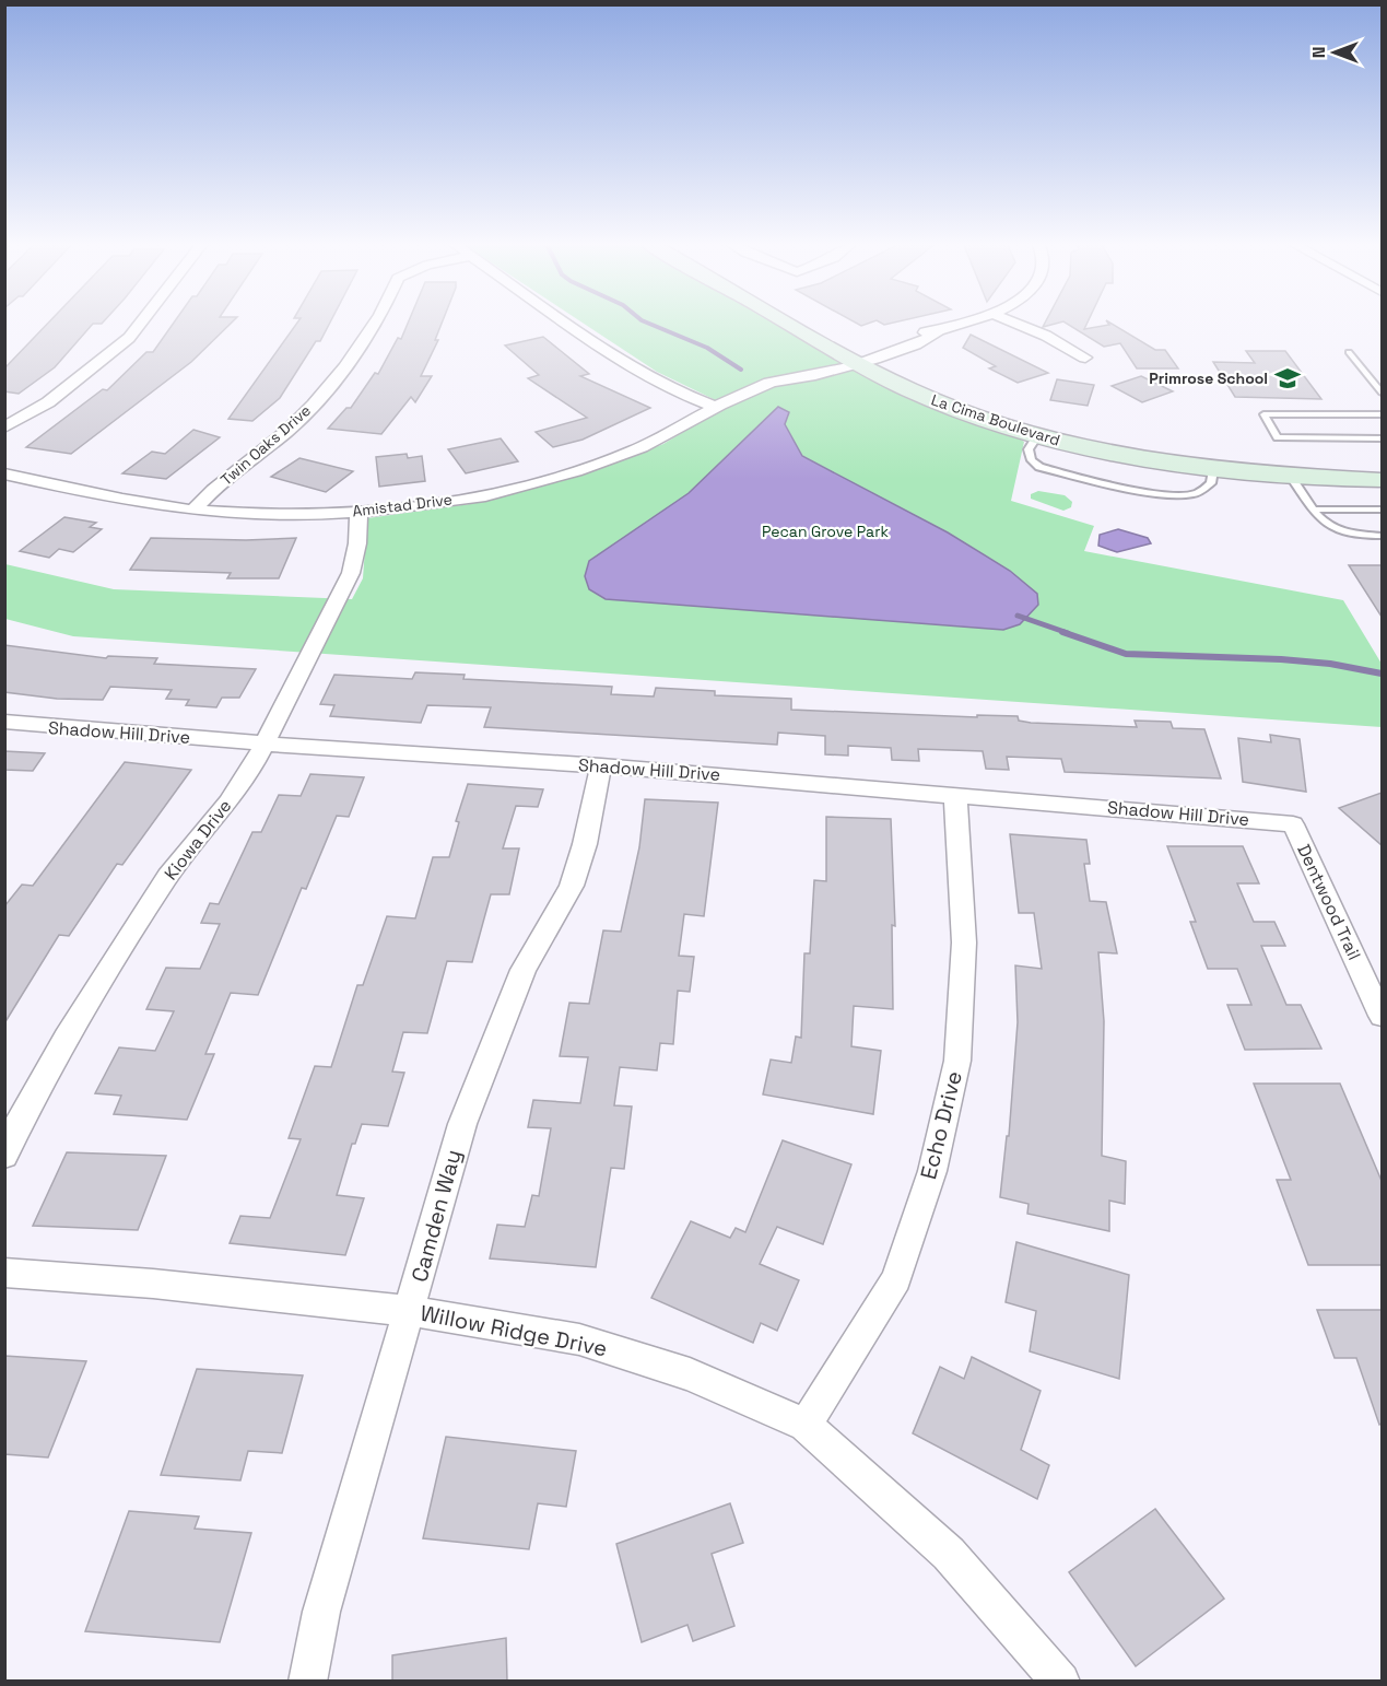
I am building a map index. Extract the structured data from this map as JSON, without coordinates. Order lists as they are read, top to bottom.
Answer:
{
  "streets": {
    "street": [
      "La Cima Boulevard",
      "Twin Oaks Drive",
      "Amistad Drive",
      "Shadow Hill Drive",
      "Kiowa Drive",
      "Dentwood Trail",
      "Echo Drive",
      "Camden Way",
      "Willow Ridge Drive"
    ]
  },
  "crossings": [
    ["La Cima Boulevard", "Amistad Drive"],
    ["Twin Oaks Drive", "Amistad Drive"],
    ["Amistad Drive", "Kiowa Drive"],
    ["Shadow Hill Drive", "Kiowa Drive"],
    ["Shadow Hill Drive", "Dentwood Trail"],
    ["Shadow Hill Drive", "Echo Drive"],
    ["Shadow Hill Drive", "Camden Way"],
    ["Echo Drive", "Willow Ridge Drive"],
    ["Camden Way", "Willow Ridge Drive"]
  ],
  "parks": ["Pecan Grove Park"],
  "places": {
    "school or university": ["Primrose School"]
  },
  "north": "left"
}
